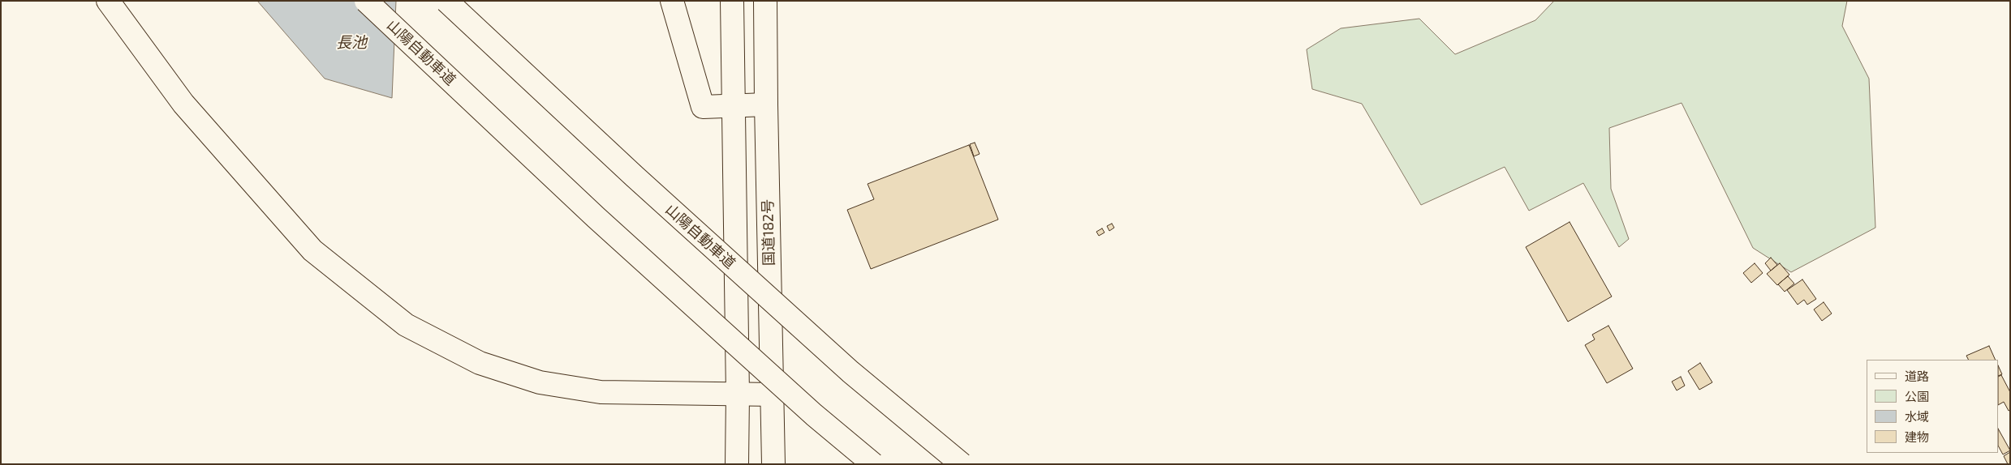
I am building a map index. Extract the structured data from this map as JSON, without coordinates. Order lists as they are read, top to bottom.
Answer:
{
  "streets": {
    "main road": ["山陽自動車道", "国道182号"]
  },
  "water": ["長池"],
  "legend": [
    "道路",
    "公園",
    "水域",
    "建物"
  ]
}
